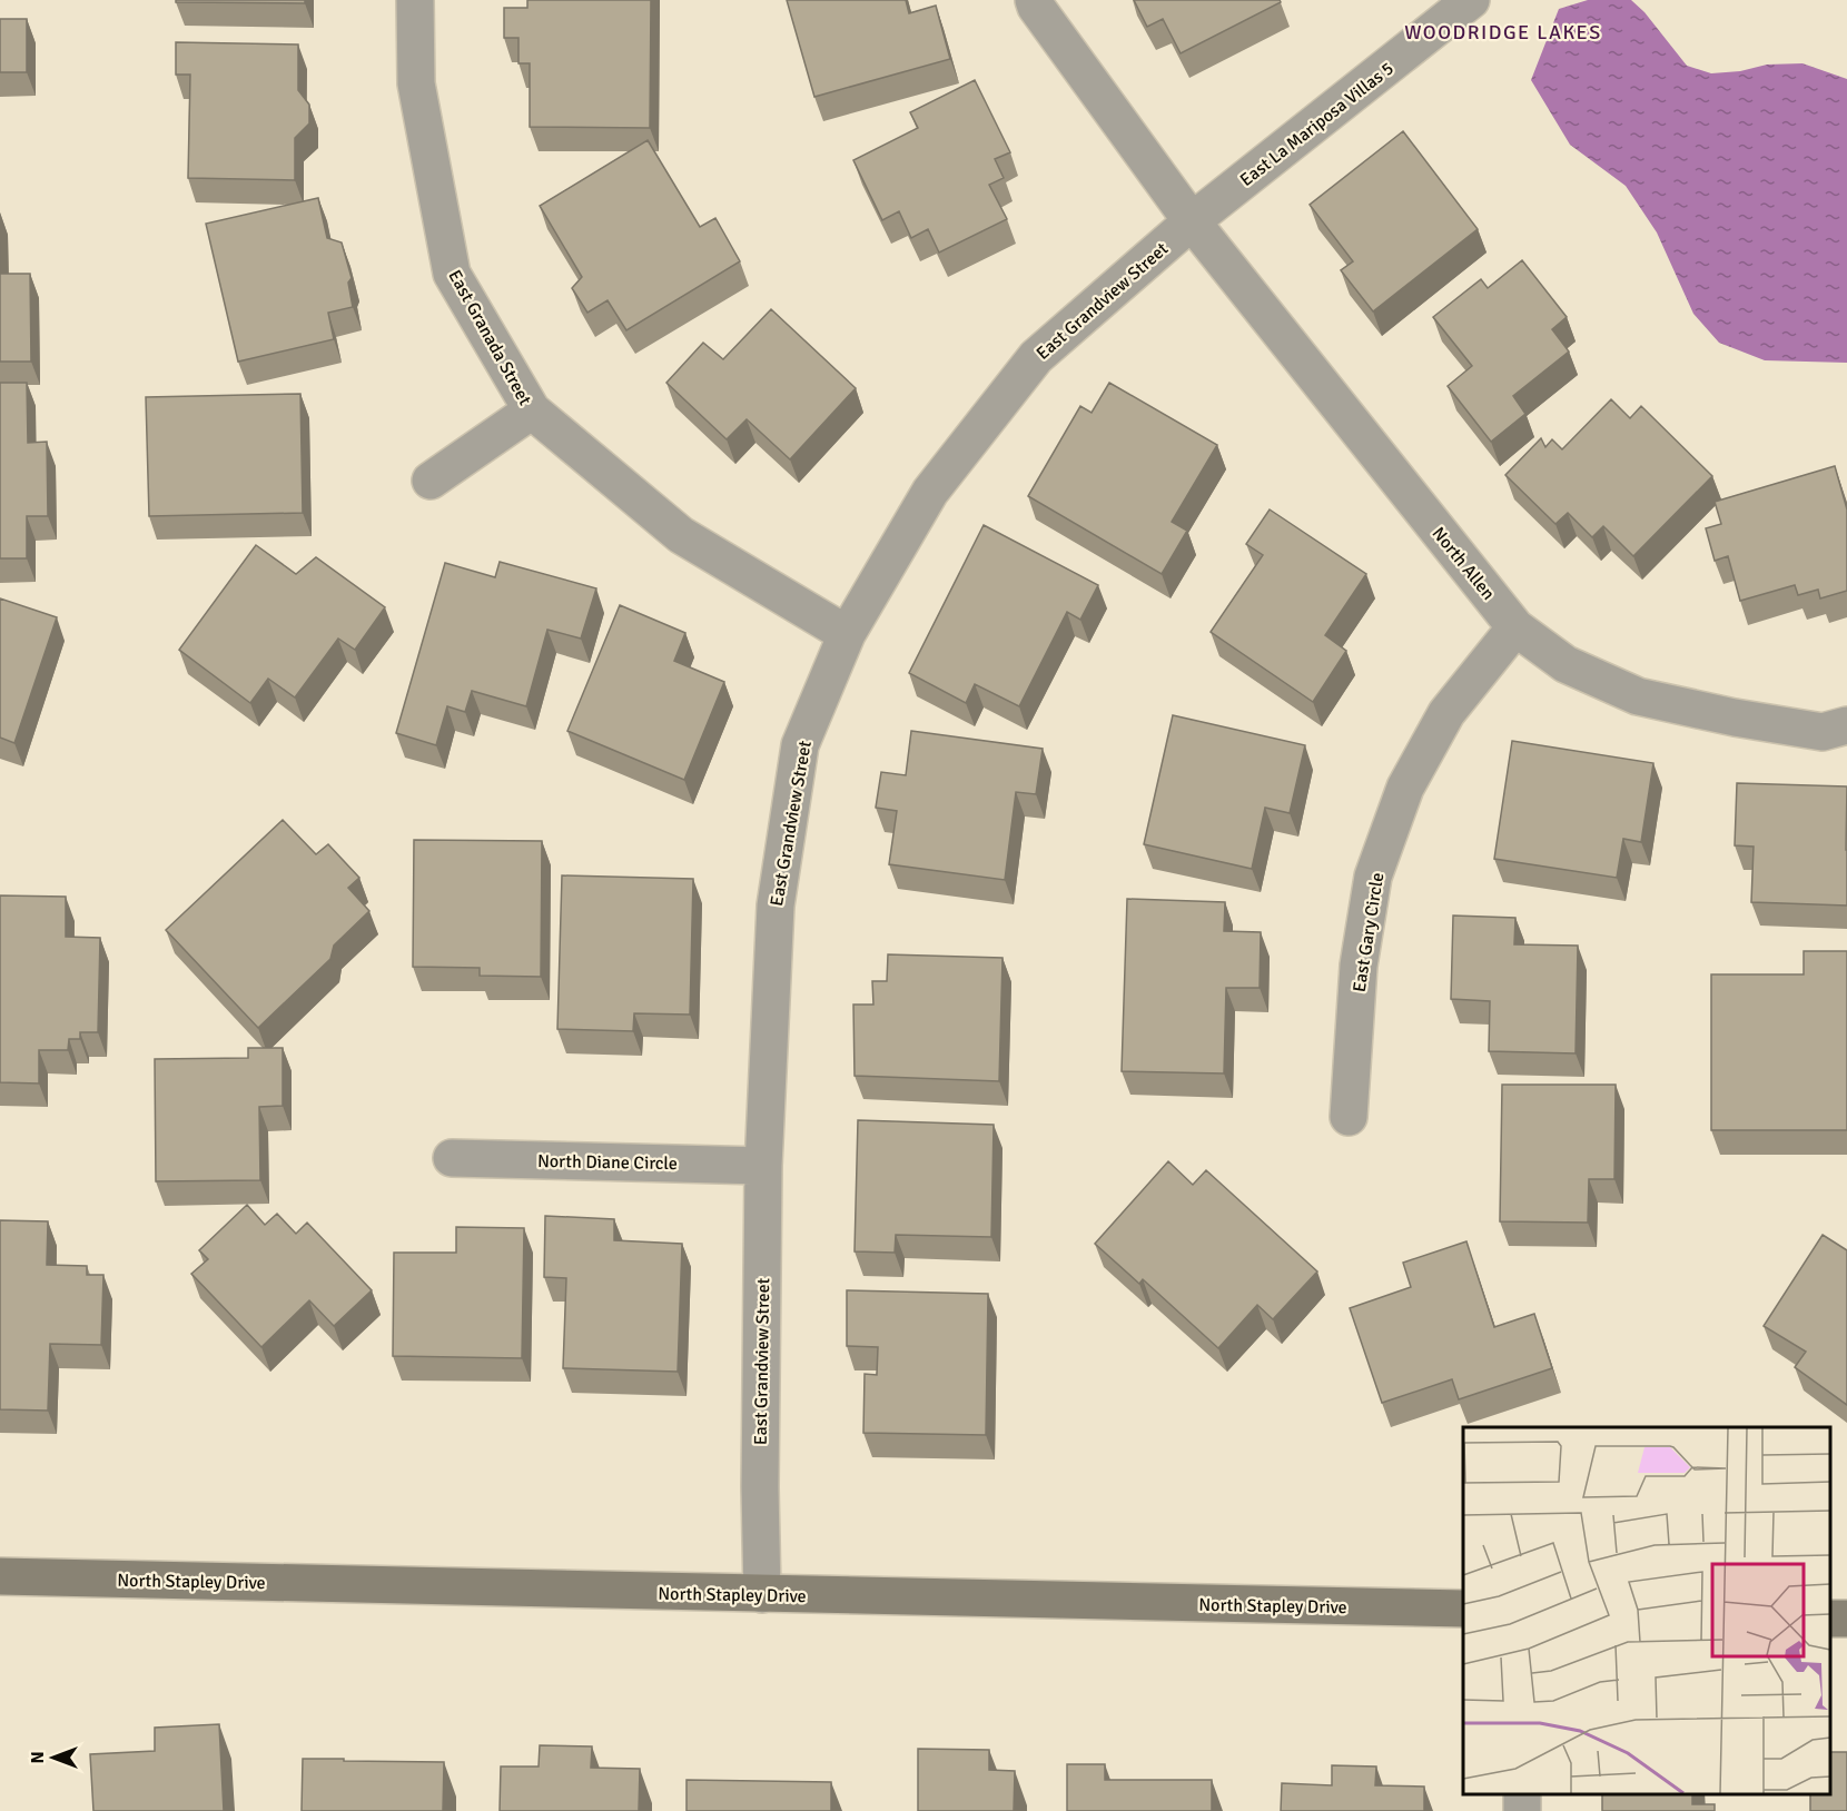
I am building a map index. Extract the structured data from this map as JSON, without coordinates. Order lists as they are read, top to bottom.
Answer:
{
  "streets": {
    "main road": ["North Stapley Drive"],
    "street": [
      "East La Mariposa Villas 5",
      "East Grandview Street",
      "East Granada Street",
      "North Allen",
      "East Gary Circle",
      "North Diane Circle"
    ]
  },
  "crossings": [
    ["East La Mariposa Villas 5", "East Grandview Street"],
    ["East La Mariposa Villas 5", "North Allen"],
    ["East Grandview Street", "East Granada Street"],
    ["East Grandview Street", "North Allen"],
    ["East Grandview Street", "North Diane Circle"],
    ["East Grandview Street", "North Stapley Drive"],
    ["North Allen", "East Gary Circle"]
  ],
  "districts": ["WOODRIDGE LAKES"],
  "north": "left"
}
